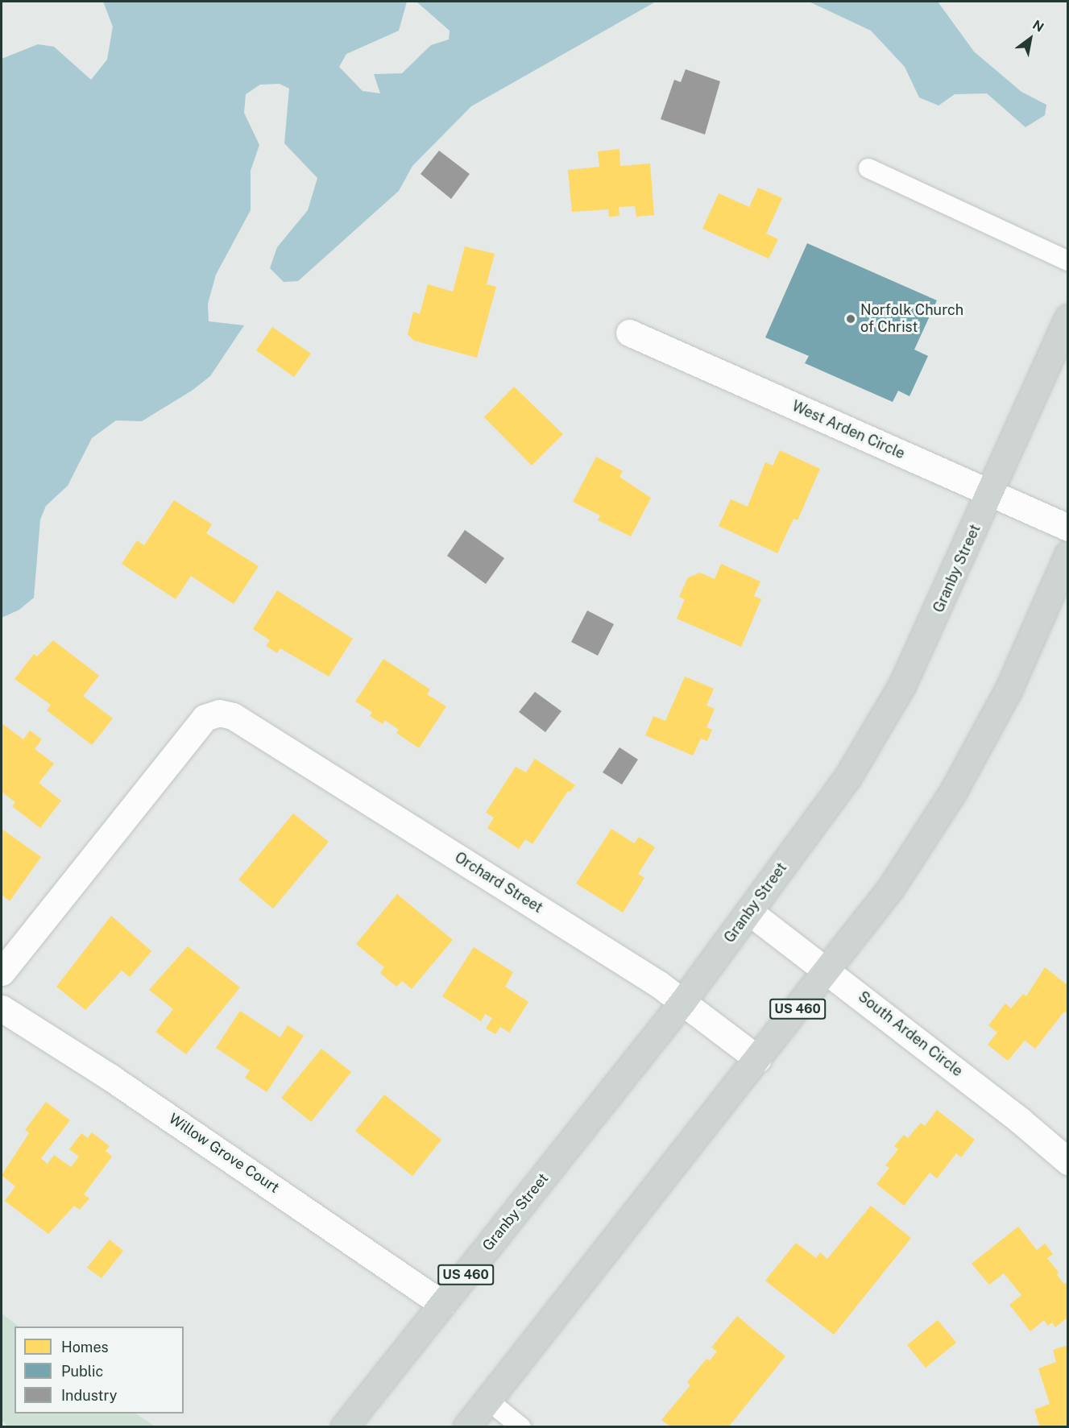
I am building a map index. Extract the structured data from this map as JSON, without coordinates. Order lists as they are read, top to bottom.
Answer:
{
  "streets": {
    "main road": ["Granby Street", "US 460"],
    "street": [
      "West Arden Circle",
      "Orchard Street",
      "South Arden Circle",
      "Willow Grove Court"
    ]
  },
  "crossings": [
    ["West Arden Circle", "Granby Street"],
    ["Granby Street", "Orchard Street"],
    ["Granby Street", "South Arden Circle"],
    ["Granby Street", "Willow Grove Court"],
    ["Orchard Street", "US 460"],
    ["US 460", "South Arden Circle"]
  ],
  "places": ["Norfolk Church of Christ"],
  "legend": ["Homes", "Public", "Industry"],
  "north": "top right"
}
